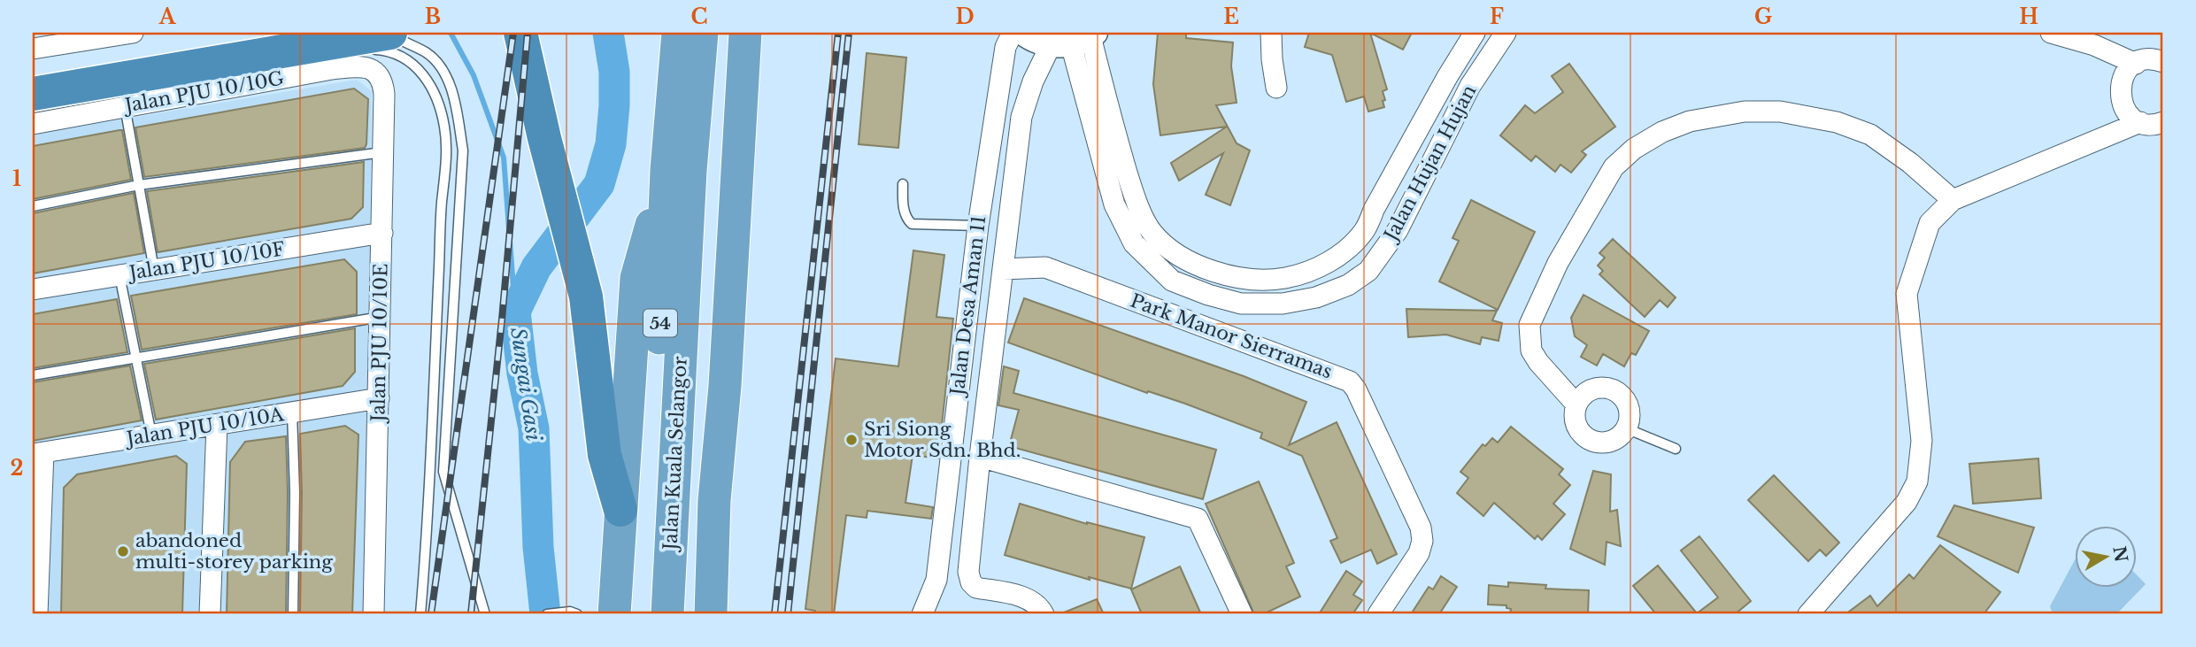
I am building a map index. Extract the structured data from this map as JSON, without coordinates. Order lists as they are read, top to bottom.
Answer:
{
  "streets": {
    "highway": ["54", "Jalan Kuala Selangor"],
    "street": [
      "Jalan PJU 10/10G",
      "Jalan Hujan Hujan",
      "Jalan PJU 10/10F",
      "Jalan Desa Aman 11",
      "Park Manor Sierramas",
      "Jalan PJU 10/10E",
      "Jalan PJU 10/10A"
    ]
  },
  "crossings": [
    ["Jalan PJU 10/10G", "Jalan PJU 10/10E"],
    ["Jalan PJU 10/10F", "Jalan PJU 10/10E"],
    ["Jalan PJU 10/10E", "Jalan PJU 10/10A"]
  ],
  "water": ["Sungai Gasi"],
  "places": ["Sri Siong Motor Sdn. Bhd.", "abandoned multi-storey parking"],
  "north": "right",
  "grid": {
    "columns": [
      "A",
      "B",
      "C",
      "D",
      "E",
      "F",
      "G",
      "H"
    ],
    "rows": ["1", "2"]
  }
}
